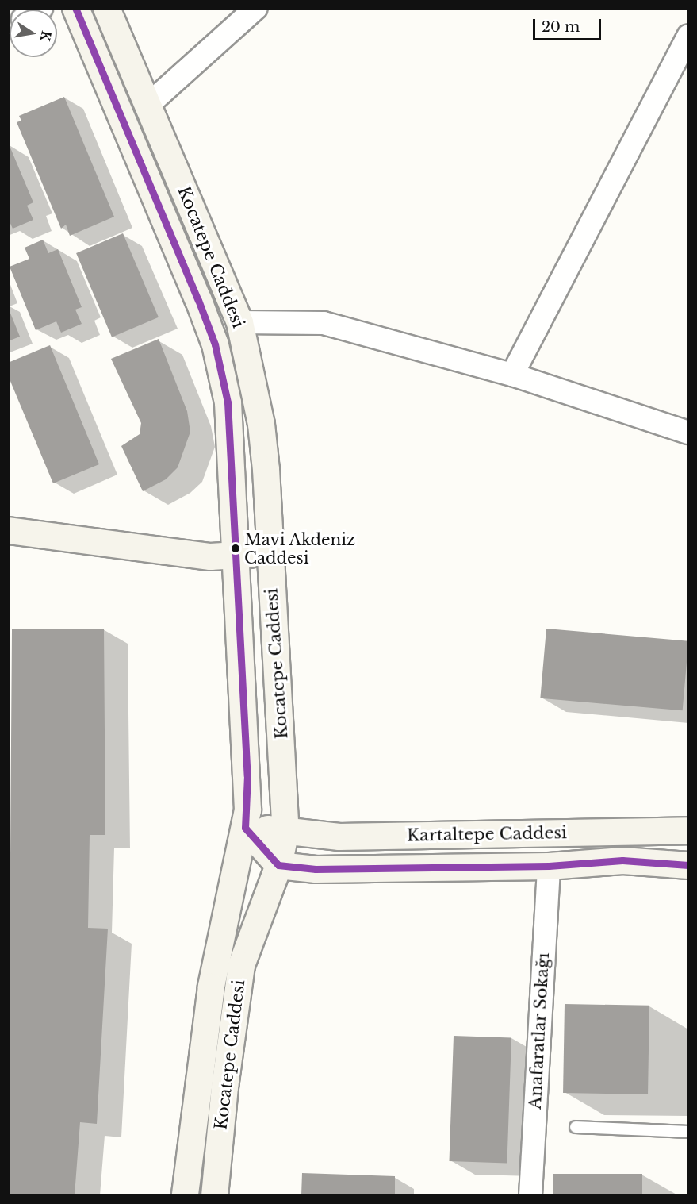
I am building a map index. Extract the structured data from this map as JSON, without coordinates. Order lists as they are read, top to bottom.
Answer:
{
  "streets": {
    "main road": ["Kocatepe Caddesi", "Kartaltepe Caddesi"],
    "street": ["Anafaratlar Sokağı"]
  },
  "crossings": [
    ["Kocatepe Caddesi", "Kartaltepe Caddesi"],
    ["Kartaltepe Caddesi", "Anafaratlar Sokağı"]
  ],
  "places": ["Mavi Akdeniz Caddesi"],
  "scale_bar": "20 m",
  "north": "right"
}
